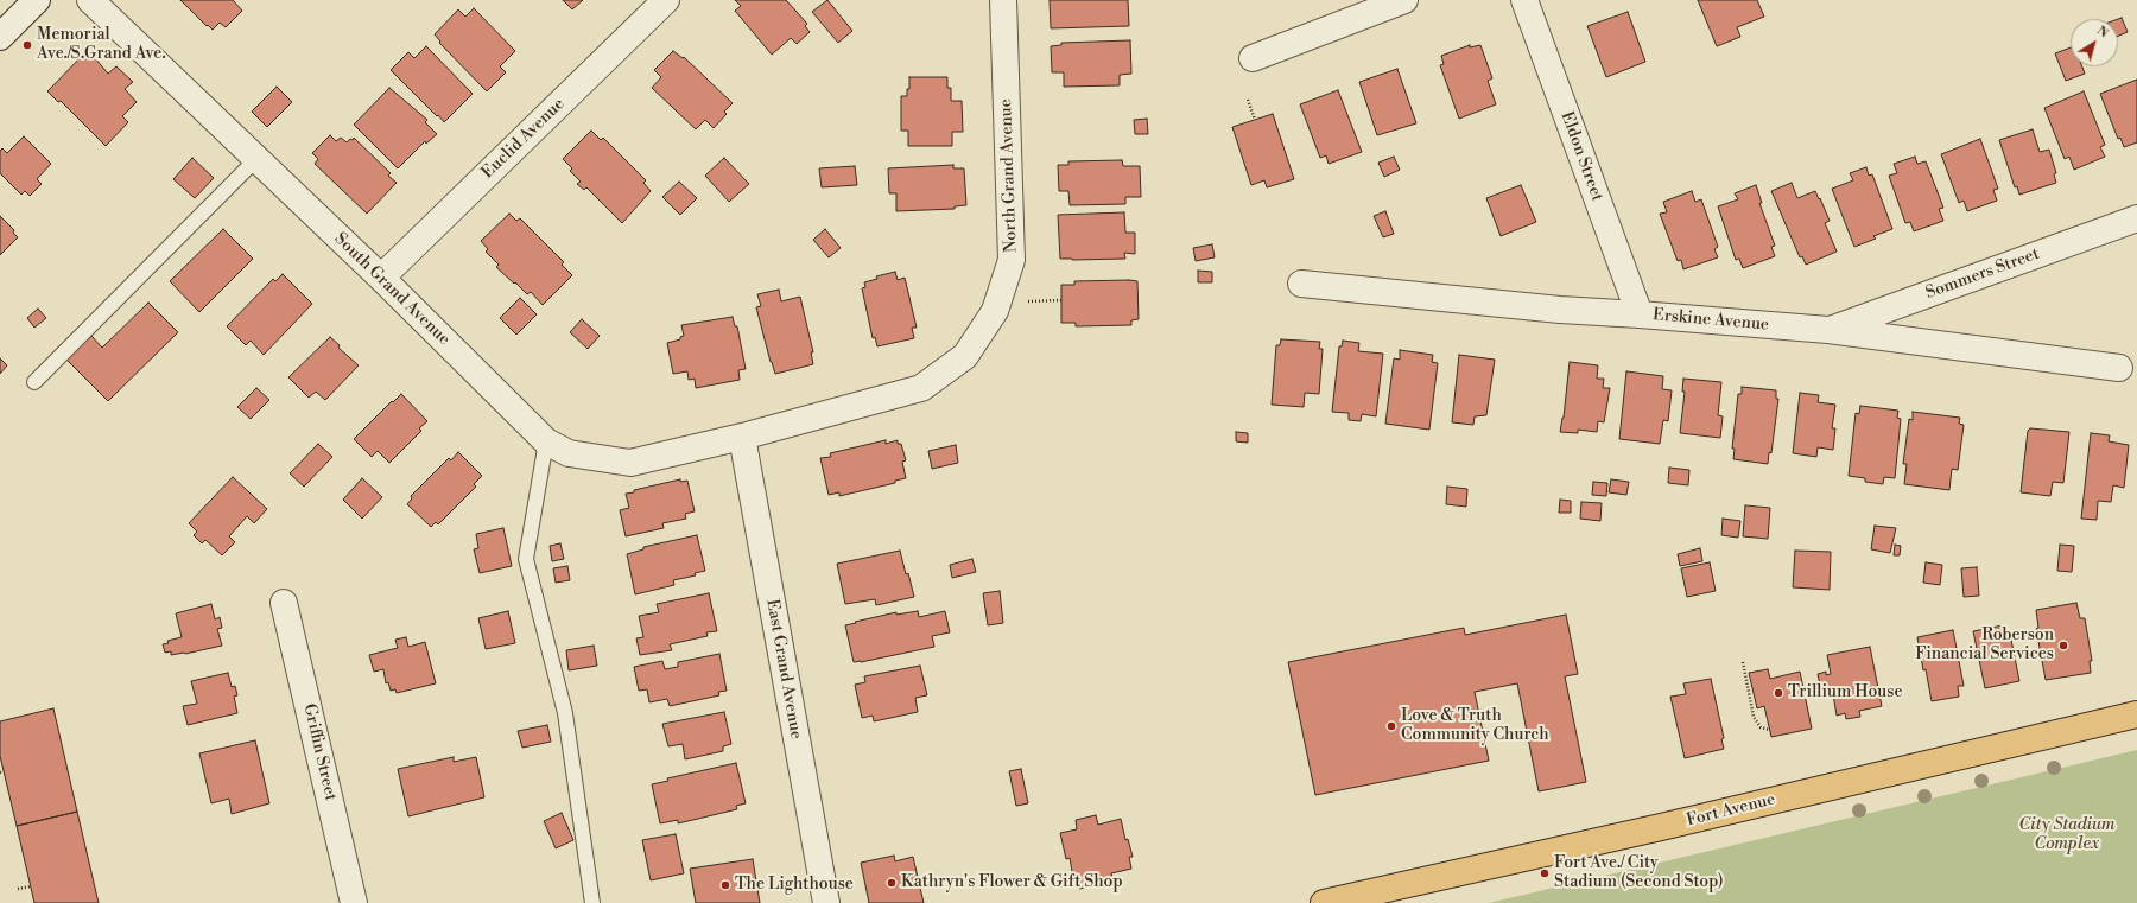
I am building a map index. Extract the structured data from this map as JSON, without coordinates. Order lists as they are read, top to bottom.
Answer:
{
  "streets": {
    "main road": ["Fort Avenue"],
    "street": [
      "Euclid Avenue",
      "Eldon Street",
      "North Grand Avenue",
      "Sommers Street",
      "South Grand Avenue",
      "Erskine Avenue",
      "East Grand Avenue",
      "Griffin Street"
    ]
  },
  "crossings": [
    ["Euclid Avenue", "South Grand Avenue"],
    ["Eldon Street", "Erskine Avenue"],
    ["North Grand Avenue", "South Grand Avenue"],
    ["North Grand Avenue", "East Grand Avenue"],
    ["Sommers Street", "Erskine Avenue"],
    ["South Grand Avenue", "East Grand Avenue"]
  ],
  "parks": ["City Stadium Complex"],
  "places": [
    "Memorial Ave./S.Grand Ave.",
    "Roberson Financial Services",
    "Trillium House",
    "Love & Truth Community Church",
    "Fort Ave./ City Stadium (Second Stop)",
    "Kathryn's Flower & Gift Shop",
    "The Lighthouse"
  ],
  "north": "top right"
}
